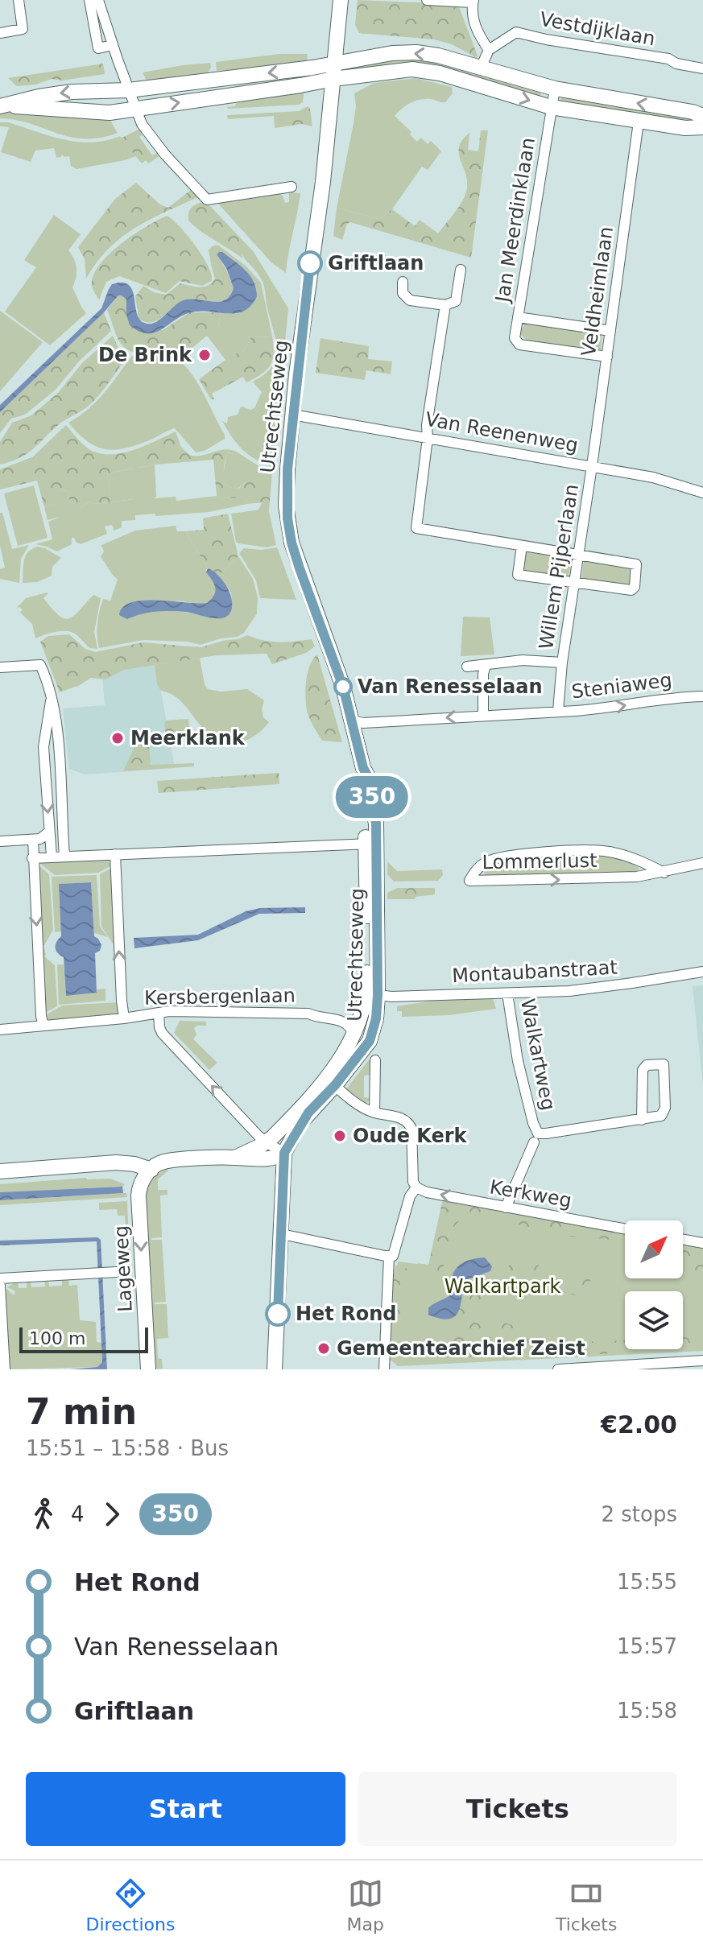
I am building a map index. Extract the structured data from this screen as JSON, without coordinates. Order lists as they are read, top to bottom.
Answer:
{
  "streets": {
    "main road": ["Utrechtseweg", "Lageweg"],
    "street": [
      "Vestdijklaan",
      "Jan Meerdinklaan",
      "Veldheimlaan",
      "Van Reenenweg",
      "Willem Pijperlaan",
      "Steniaweg",
      "Lommerlust",
      "Montaubanstraat",
      "Kersbergenlaan",
      "Walkartweg",
      "Kerkweg"
    ]
  },
  "crossings": [
    ["Jan Meerdinklaan", "Veldheimlaan"],
    ["Veldheimlaan", "Van Reenenweg"],
    ["Veldheimlaan", "Willem Pijperlaan"],
    ["Utrechtseweg", "Van Reenenweg"],
    ["Utrechtseweg", "Steniaweg"],
    ["Utrechtseweg", "Montaubanstraat"],
    ["Utrechtseweg", "Kersbergenlaan"],
    ["Van Reenenweg", "Willem Pijperlaan"],
    ["Willem Pijperlaan", "Steniaweg"],
    ["Montaubanstraat", "Walkartweg"]
  ],
  "one_way": ["Kerkweg", "Lageweg"],
  "parks": ["Walkartpark"],
  "places": [
    "Griftlaan",
    "De Brink",
    "Van Renesselaan",
    "Meerklank",
    "Oude Kerk",
    "Het Rond",
    "Gemeentearchief Zeist"
  ],
  "lines": ["bus line 350"],
  "scale_bar": "100 m",
  "north": "top right",
  "page": {
    "on_map": "350",
    "scale": "100 m",
    "heading": ["7 min", "15:51 – 15:58 · Bus", "€2.00"],
    "legs": ["4", "350", "2 stops"],
    "list": [
      {
        "name": "Het Rond",
        "value": "15:55"
      },
      {
        "name": "Van Renesselaan",
        "value": "15:57"
      },
      {
        "name": "Griftlaan",
        "value": "15:58"
      }
    ],
    "buttons": ["Start", "Tickets"],
    "tabs": ["Directions", "Map", "Tickets"]
  }
}
